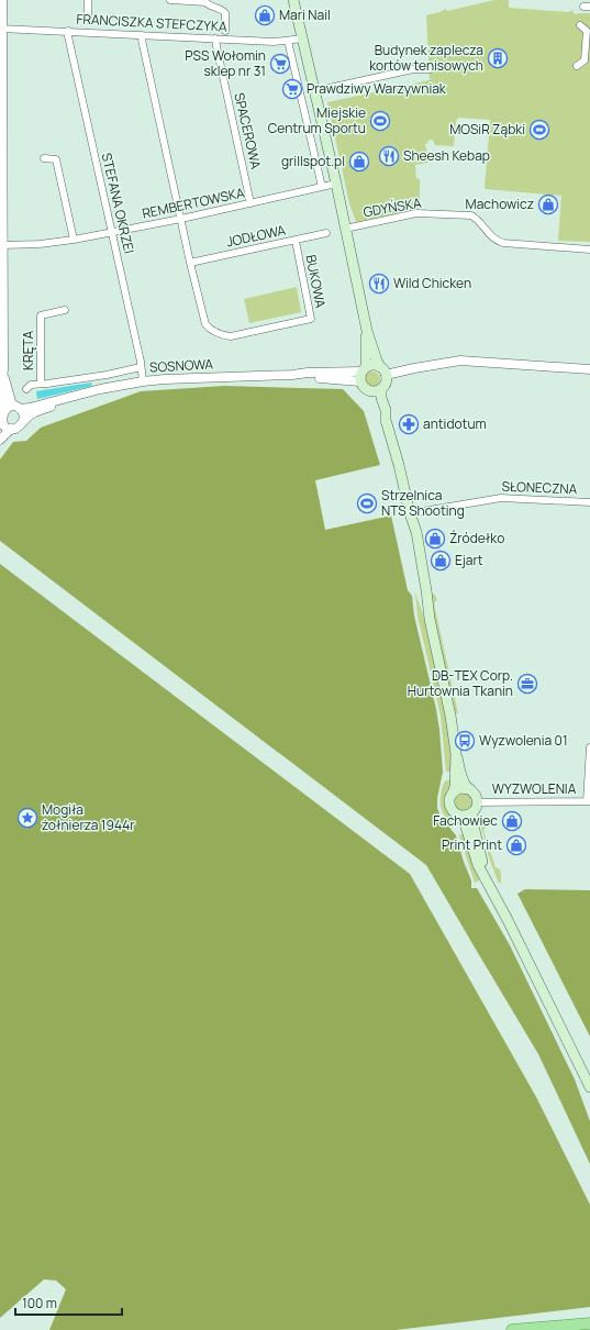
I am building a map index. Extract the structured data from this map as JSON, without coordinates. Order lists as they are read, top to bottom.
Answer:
{
  "streets": {
    "street": [
      "FRANCISZKA STEFCZYKA",
      "SPACEROWA",
      "STEFANA OKRZEI",
      "REMBERTOWSKA",
      "GDYŃSKA",
      "JODŁOWA",
      "BUKOWA",
      "KRĘTA",
      "SOSNOWA",
      "SŁONECZNA",
      "WYZWOLENIA"
    ]
  },
  "crossings": [
    ["FRANCISZKA STEFCZYKA", "SPACEROWA"],
    ["FRANCISZKA STEFCZYKA", "STEFANA OKRZEI"],
    ["SPACEROWA", "REMBERTOWSKA"],
    ["STEFANA OKRZEI", "REMBERTOWSKA"],
    ["STEFANA OKRZEI", "SOSNOWA"],
    ["JODŁOWA", "BUKOWA"],
    ["KRĘTA", "SOSNOWA"]
  ],
  "places": {
    "shop": [
      "Mari Nail",
      "grillspot.pl",
      "Machowicz",
      "Źródełko",
      "Ejart",
      "Fachowiec",
      "Print Print"
    ],
    "building": ["Budynek zaplecza kortów tenisowych"],
    "supermarket": ["PSS Wołomin sklep nr 31", "Prawdziwy Warzywniak"],
    "sports": ["Miejskie Centrum Sportu", "MOSiR Ząbki", "Strzelnica NTS Shooting"],
    "restaurant": ["Sheesh Kebap", "Wild Chicken"],
    "pharmacy": ["antidotum"],
    "office": ["DB-TEX Corp. Hurtownia Tkanin"],
    "bus stop": ["Wyzwolenia 01"],
    "place": ["Mogiła żołnierza 1944r"]
  },
  "scale_bar": "100 m"
}
